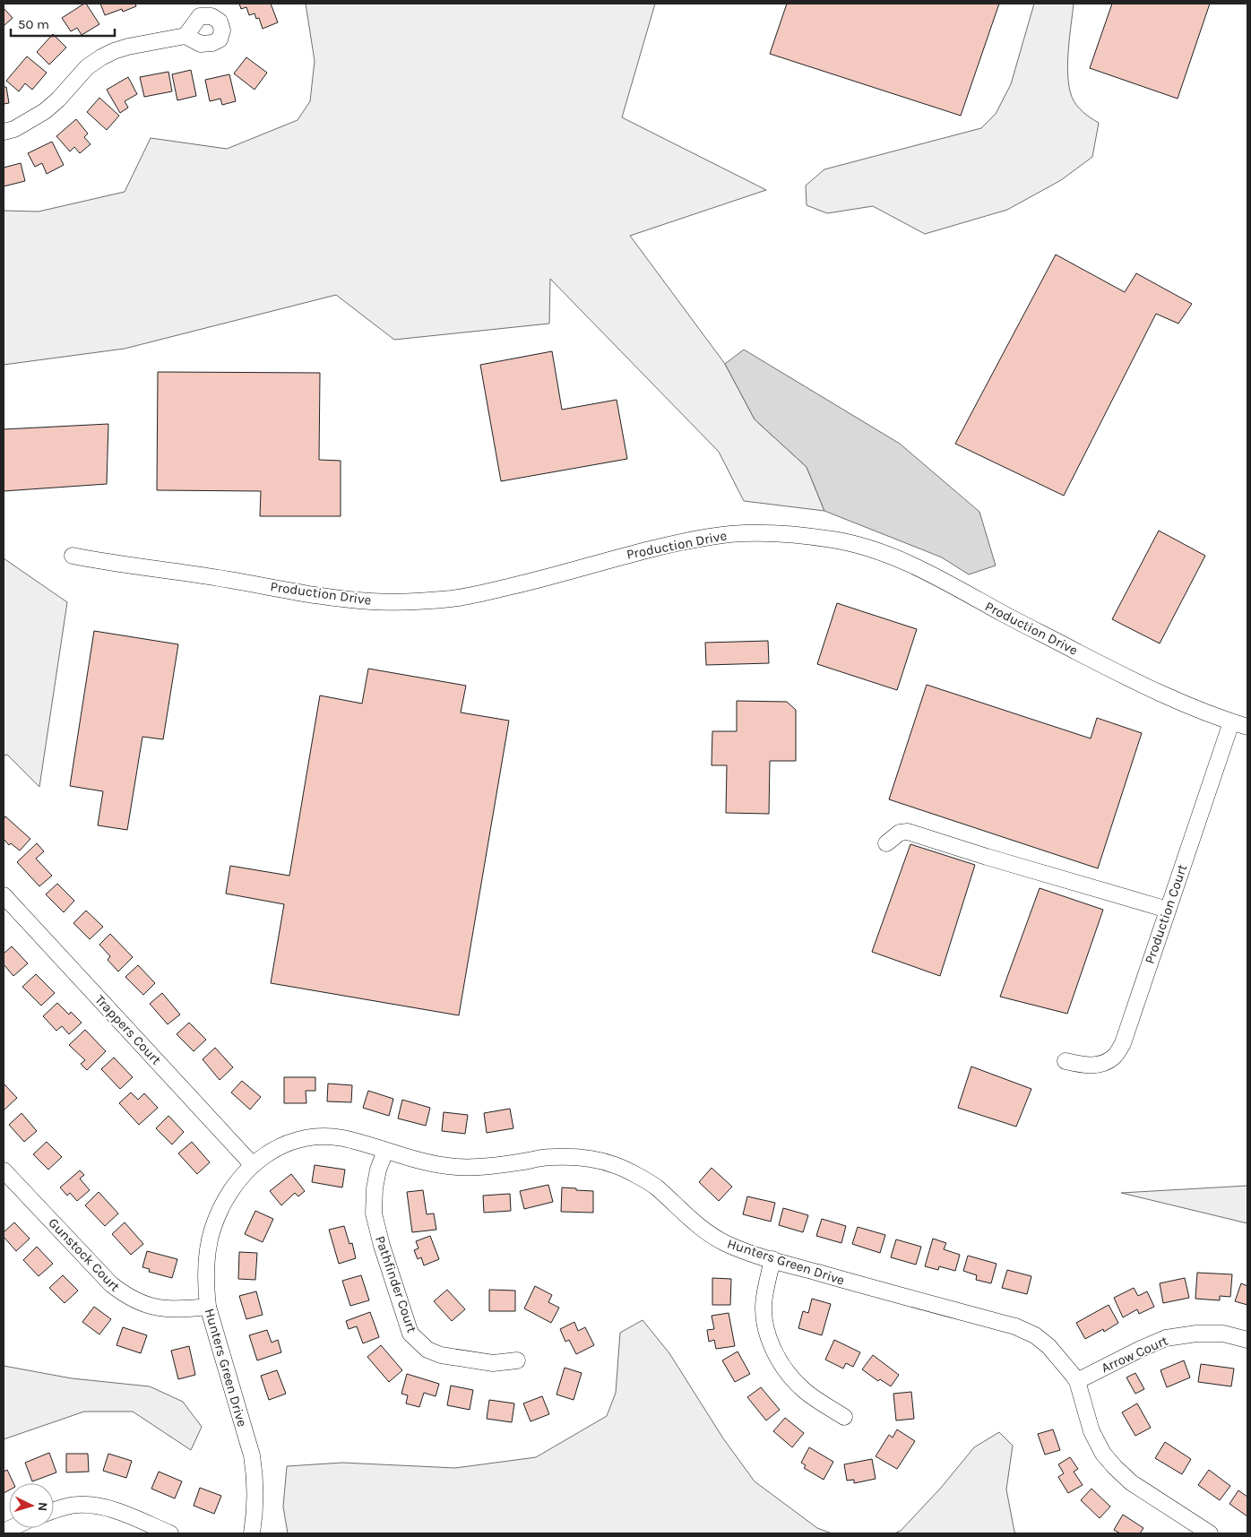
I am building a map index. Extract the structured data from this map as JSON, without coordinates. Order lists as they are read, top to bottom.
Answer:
{
  "streets": {
    "street": [
      "Production Drive",
      "Production Court",
      "Trappers Court",
      "Gunstock Court",
      "Hunters Green Drive",
      "Pathfinder Court",
      "Arrow Court"
    ]
  },
  "crossings": [
    ["Production Drive", "Production Court"],
    ["Trappers Court", "Hunters Green Drive"],
    ["Gunstock Court", "Hunters Green Drive"],
    ["Hunters Green Drive", "Pathfinder Court"],
    ["Hunters Green Drive", "Arrow Court"]
  ],
  "scale_bar": "50 m",
  "north": "right"
}
